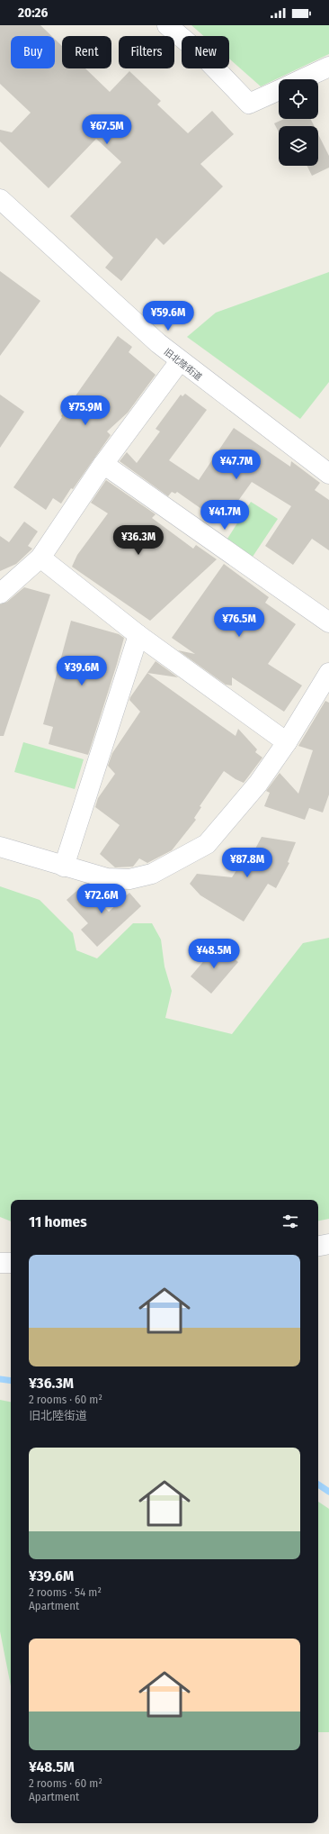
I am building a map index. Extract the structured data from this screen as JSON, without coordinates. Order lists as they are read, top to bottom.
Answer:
{
  "streets": {
    "street": ["旧北陸街道"]
  },
  "page": {
    "status": "20:26",
    "chip": [
      "Buy",
      "Rent",
      "Filters",
      "New"
    ],
    "price": [
      "¥67.5M",
      "¥59.6M",
      "¥75.9M",
      "¥47.7M",
      "¥41.7M",
      "¥36.3M",
      "¥76.5M",
      "¥39.6M",
      "¥87.8M",
      "¥72.6M",
      "¥48.5M"
    ],
    "heading": "11 homes",
    "list": [
      {
        "name": "¥36.3M",
        "note": "2 rooms · 60 m² · 旧北陸街道"
      },
      {
        "name": "¥39.6M",
        "note": "2 rooms · 54 m² · Apartment"
      },
      {
        "name": "¥48.5M",
        "note": "2 rooms · 60 m² · Apartment"
      }
    ]
  }
}
